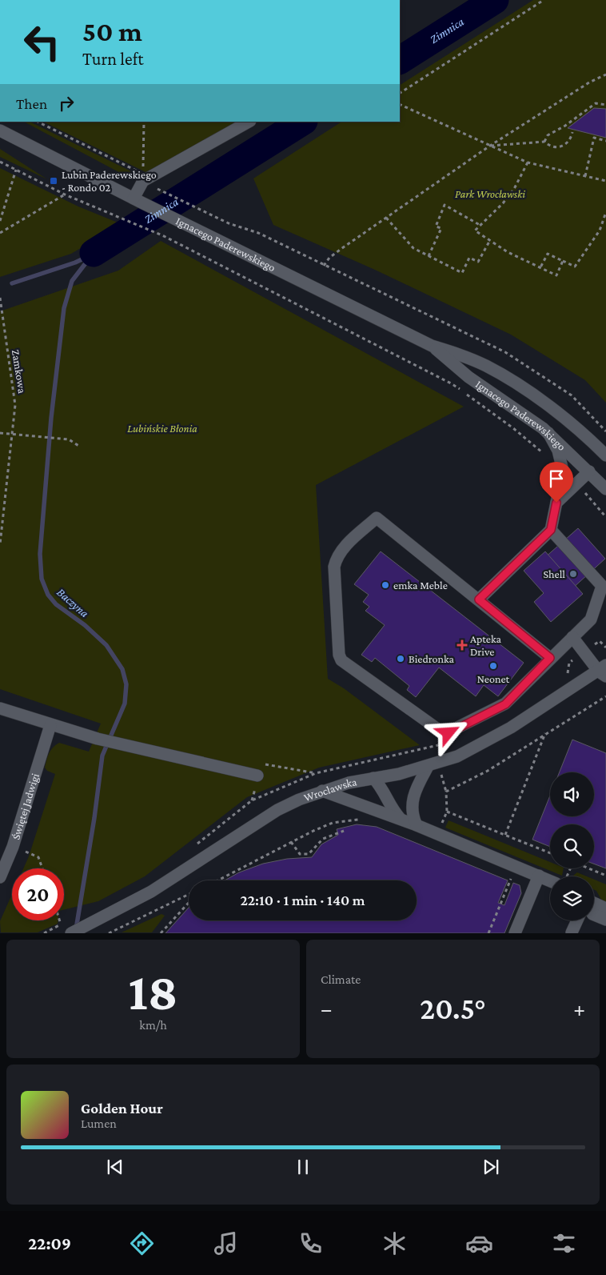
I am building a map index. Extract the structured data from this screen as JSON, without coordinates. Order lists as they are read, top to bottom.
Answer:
{
  "streets": {
    "street": ["Ignacego Paderewskiego", "Wrocławska", "Świętej Jadwigi"],
    "path": ["Zamkowa"]
  },
  "water": ["Zimnica", "Baczyna"],
  "parks": ["Park Wrocławski", "Lubińskie Błonia"],
  "places": {
    "transit": ["Lubin Paderewskiego - Rondo 02"],
    "other": [
      "Shell",
      "emka Meble",
      "Biedronka",
      "Neonet"
    ],
    "health": ["Apteka Drive"]
  },
  "page": {
    "turn": ["50 m", "Turn left"],
    "then": "Then",
    "limit": "20",
    "trip": "22:10 · 1 min · 140 m",
    "tile": [
      ["18", "km/h"],
      "Climate"
    ],
    "heat": ["−", "20.5°", "+"],
    "song": ["Golden Hour", "Lumen"],
    "tabs": "22:09"
  }
}
